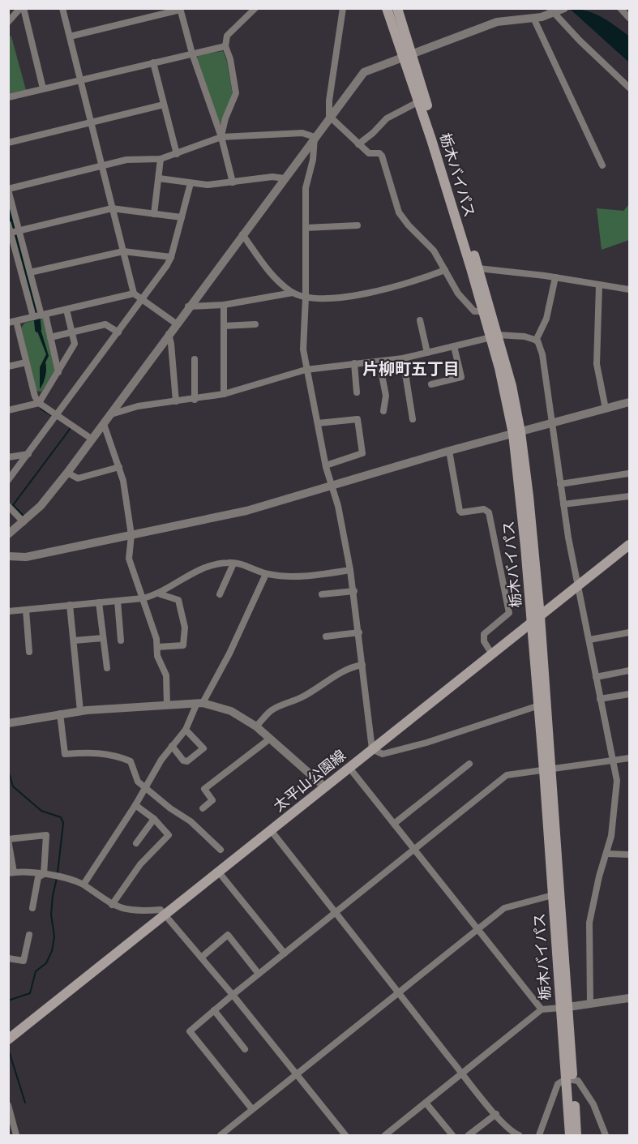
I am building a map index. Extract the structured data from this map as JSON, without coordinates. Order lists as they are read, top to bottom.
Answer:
{
  "streets": {
    "main road": ["栃木バイパス", "太平山公園線"]
  },
  "crossings": [
    ["栃木バイパス", "太平山公園線"]
  ],
  "districts": ["片柳町五丁目"]
}
